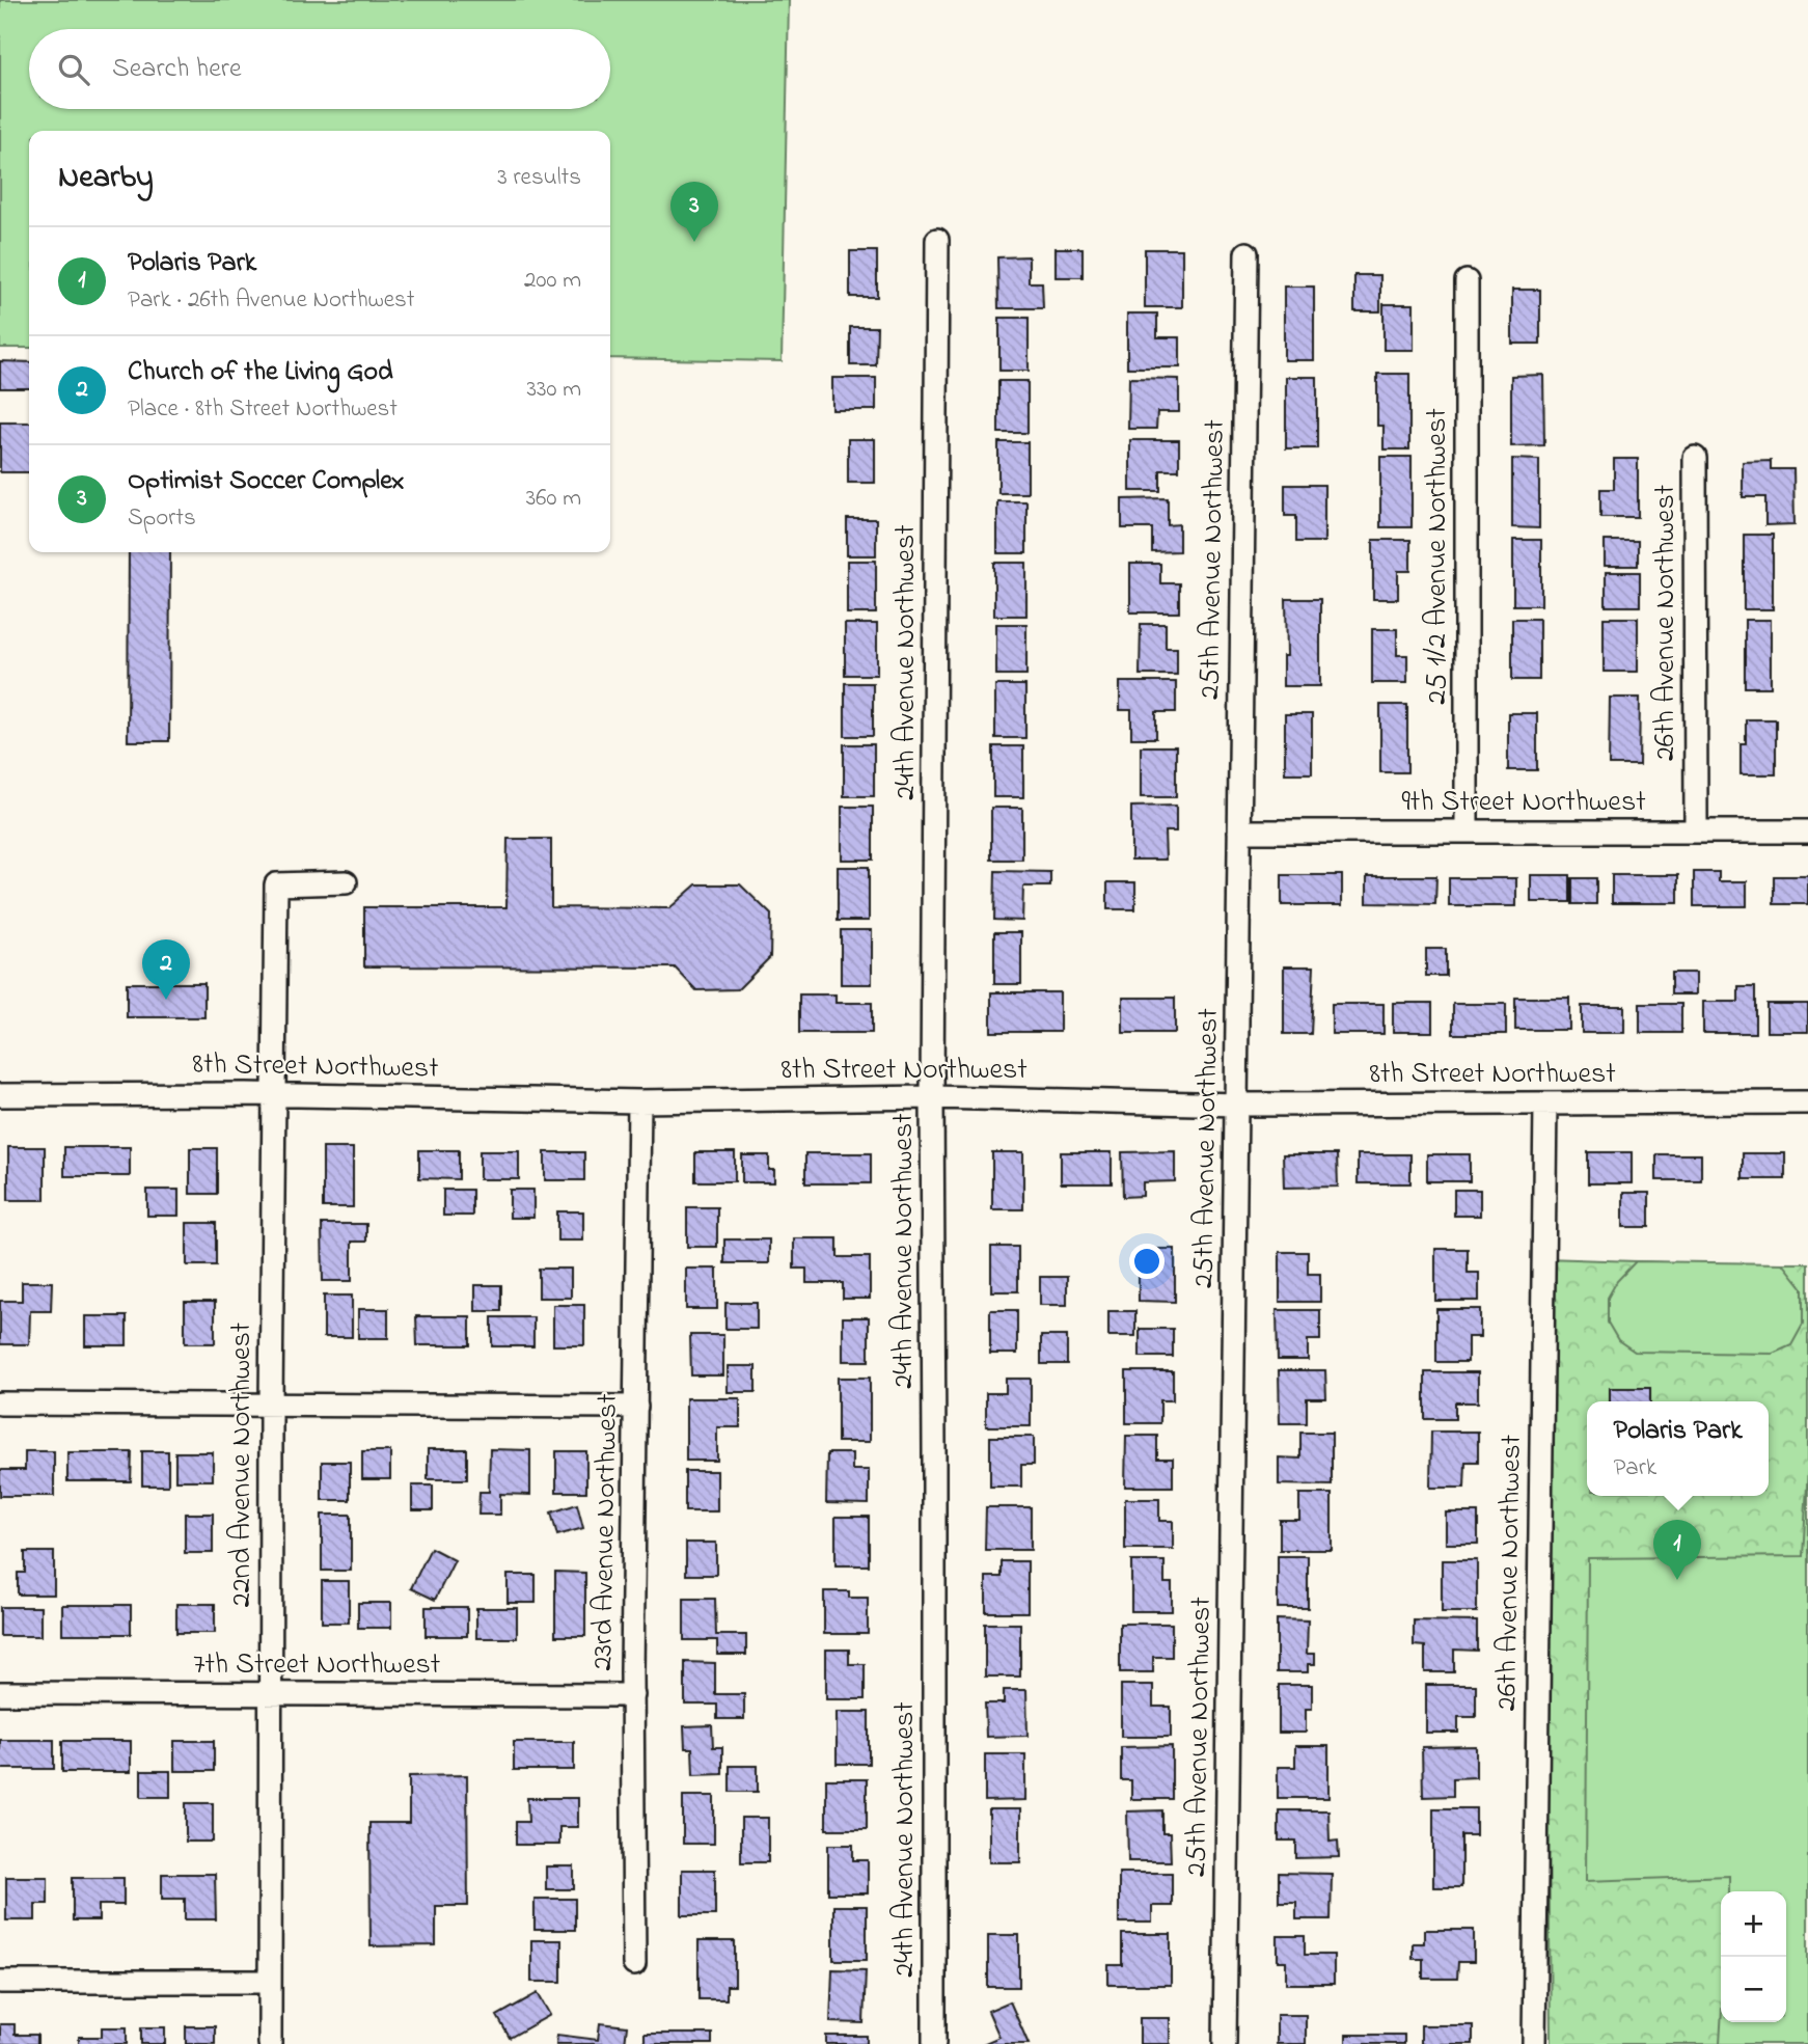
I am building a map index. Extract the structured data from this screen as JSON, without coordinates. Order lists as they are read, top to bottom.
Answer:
{
  "streets": {
    "street": [
      "25 1/2 Avenue Northwest",
      "25th Avenue Northwest",
      "26th Avenue Northwest",
      "24th Avenue Northwest",
      "9th Street Northwest",
      "8th Street Northwest",
      "22nd Avenue Northwest",
      "23rd Avenue Northwest",
      "7th Street Northwest"
    ]
  },
  "crossings": [
    ["25 1/2 Avenue Northwest", "9th Street Northwest"],
    ["25th Avenue Northwest", "9th Street Northwest"],
    ["25th Avenue Northwest", "8th Street Northwest"],
    ["26th Avenue Northwest", "9th Street Northwest"],
    ["26th Avenue Northwest", "8th Street Northwest"],
    ["24th Avenue Northwest", "8th Street Northwest"],
    ["8th Street Northwest", "22nd Avenue Northwest"],
    ["8th Street Northwest", "23rd Avenue Northwest"],
    ["22nd Avenue Northwest", "7th Street Northwest"],
    ["23rd Avenue Northwest", "7th Street Northwest"]
  ],
  "page": {
    "search": "Search here",
    "heading": ["Nearby", "3 results"],
    "pins": ["3", "2", "1"],
    "list": [
      {
        "mark": "1",
        "name": "Polaris Park",
        "note": "Park · 26th Avenue Northwest",
        "value": "200 m"
      },
      {
        "mark": "2",
        "name": "Church of the Living God",
        "note": "Place · 8th Street Northwest",
        "value": "330 m"
      },
      {
        "mark": "3",
        "name": "Optimist Soccer Complex",
        "note": "Sports",
        "value": "360 m"
      }
    ],
    "popup": ["Polaris Park", "Park"],
    "map_buttons": ["+", "−"]
  }
}
